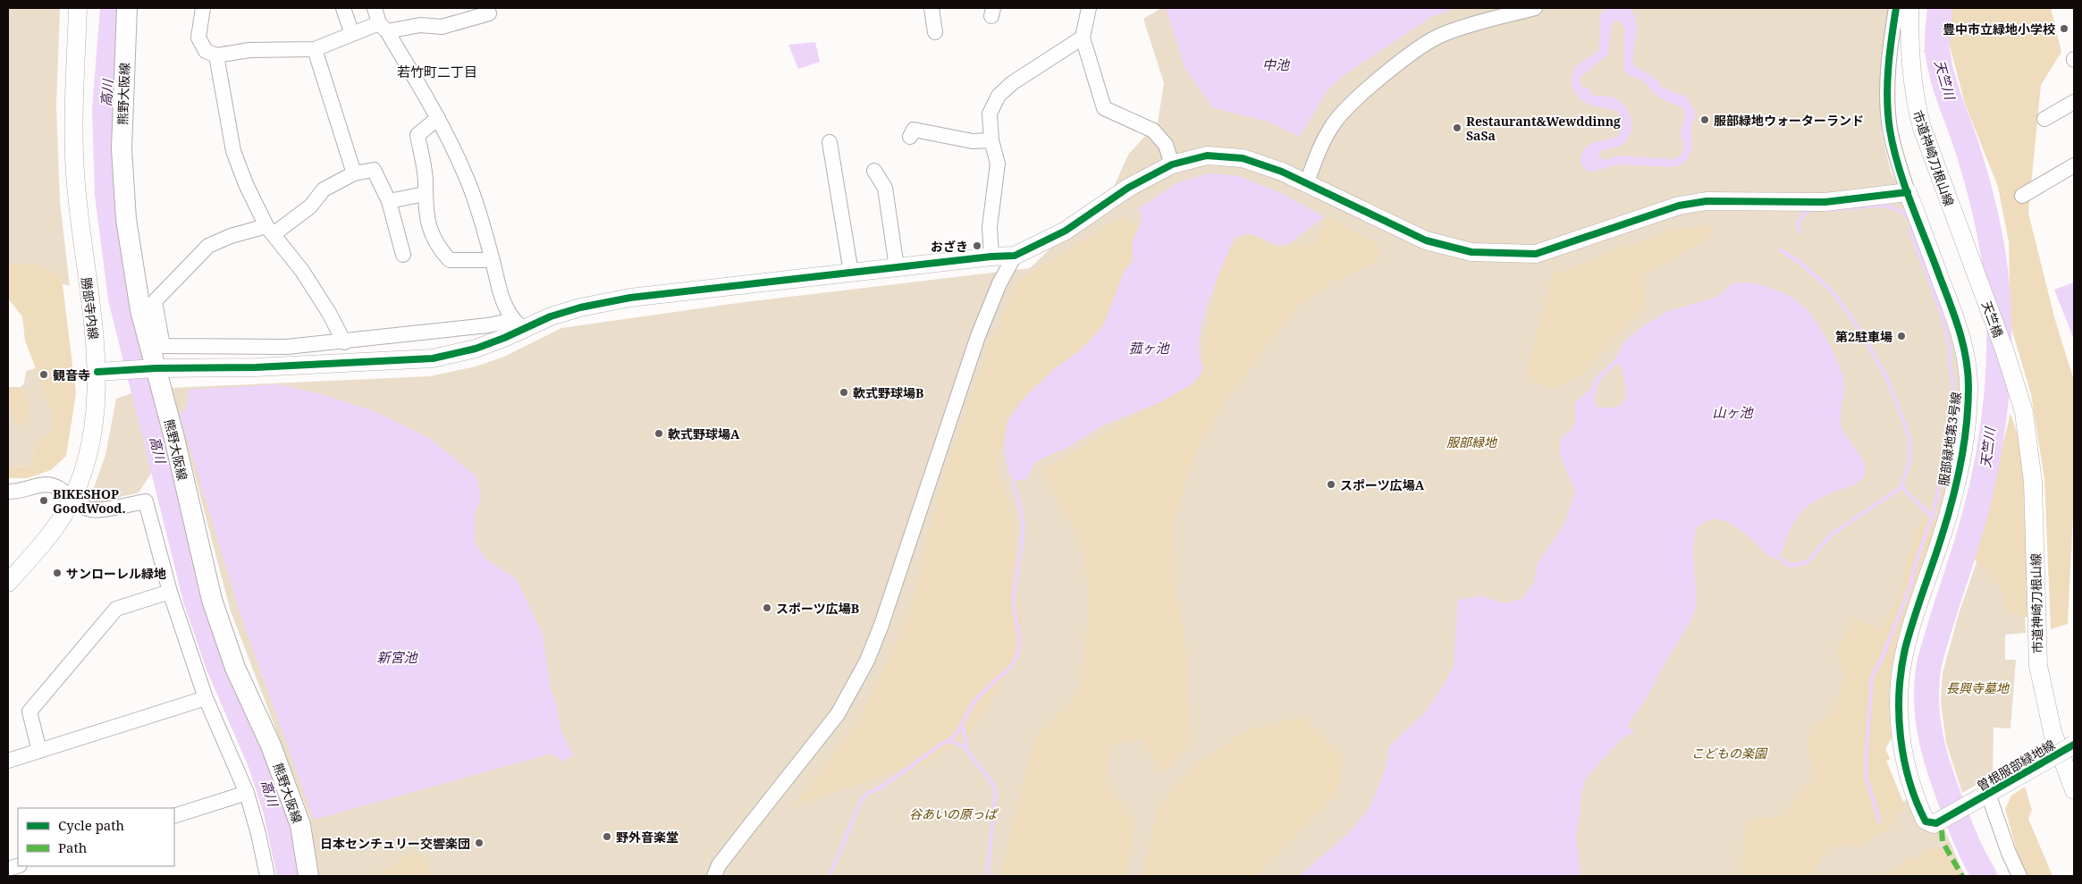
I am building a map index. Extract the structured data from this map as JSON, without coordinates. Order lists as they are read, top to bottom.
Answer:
{
  "streets": {
    "main road": ["熊野大阪線"],
    "street": [
      "市道神崎刀根山線",
      "勝部寺内線",
      "天竺橋",
      "服部緑地第3号線",
      "曽根服部緑地線"
    ]
  },
  "crossings": [
    ["市道神崎刀根山線", "天竺橋"],
    ["服部緑地第3号線", "曽根服部緑地線"]
  ],
  "districts": ["若竹町二丁目"],
  "water": [
    "中池",
    "天竺川",
    "高川",
    "菰ヶ池",
    "山ヶ池",
    "新宮池"
  ],
  "parks": [
    "服部緑地",
    "長興寺墓地",
    "こどもの楽園",
    "谷あいの原っぱ"
  ],
  "places": [
    "豊中市立緑地小学校",
    "服部緑地ウォーターランド",
    "Restaurant&Wewddinng SaSa",
    "おざき",
    "第2駐車場",
    "観音寺",
    "軟式野球場B",
    "軟式野球場A",
    "スポーツ広場A",
    "BIKESHOP GoodWood.",
    "サンローレル緑地",
    "スポーツ広場B",
    "野外音楽堂",
    "日本センチュリー交響楽団"
  ],
  "legend": ["Cycle path", "Path"]
}
